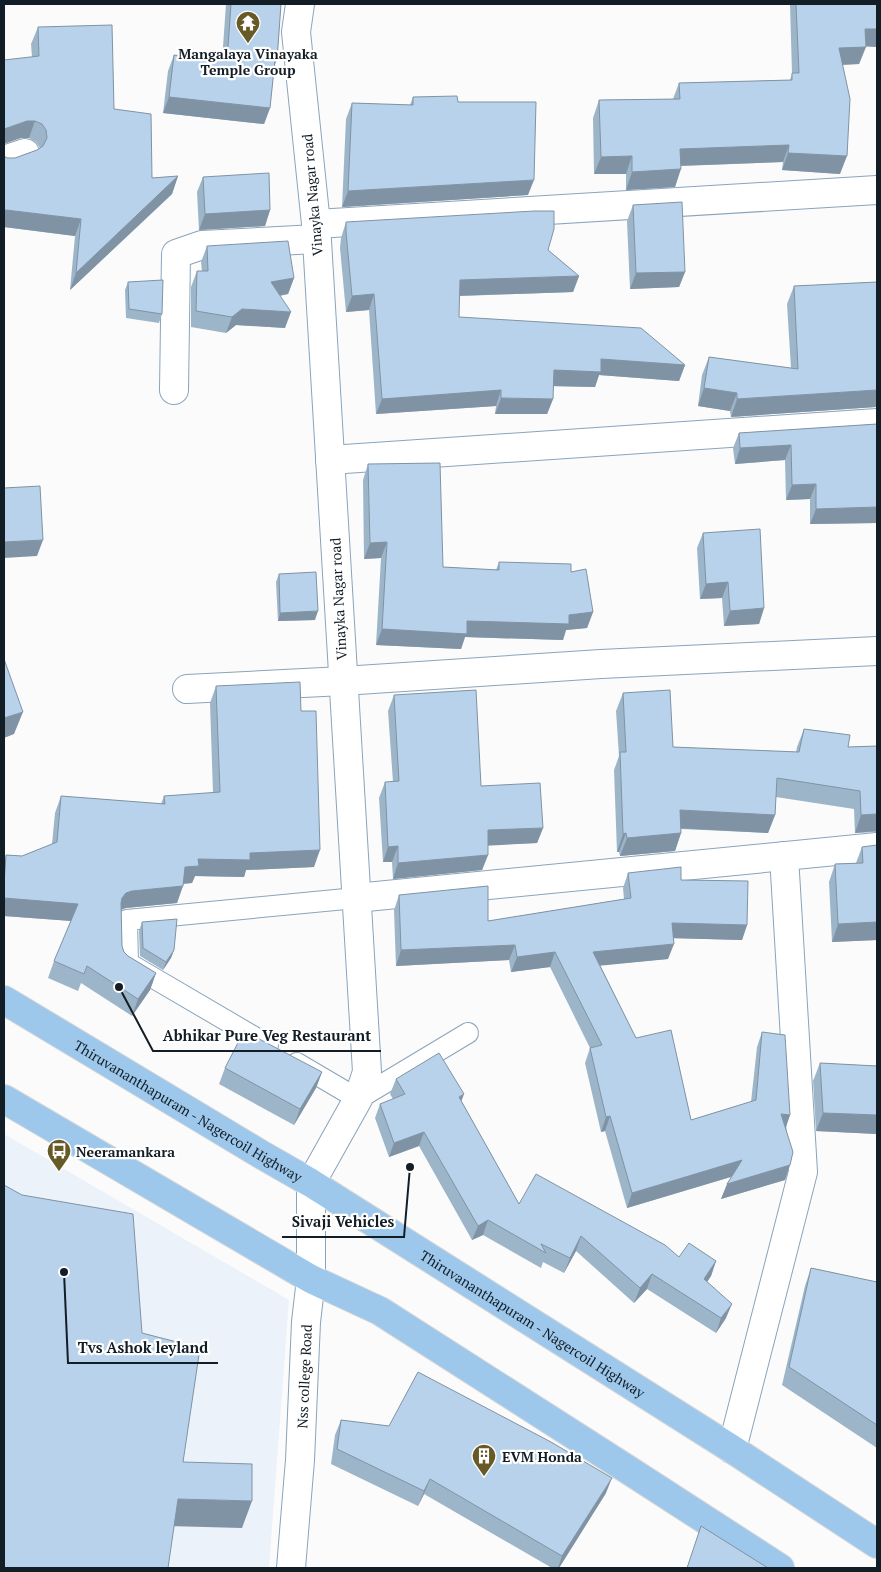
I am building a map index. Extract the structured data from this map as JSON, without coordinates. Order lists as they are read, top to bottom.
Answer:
{
  "streets": {
    "main road": ["Thiruvananthapuram - Nagercoil Highway"],
    "street": ["Vinayka Nagar road", "Nss college Road"]
  },
  "crossings": [
    ["Vinayka Nagar road", "Thiruvananthapuram - Nagercoil Highway"],
    ["Vinayka Nagar road", "Nss college Road"],
    ["Thiruvananthapuram - Nagercoil Highway", "Nss college Road"]
  ],
  "places": {
    "temple": ["Mangalaya Vinayaka Temple Group"],
    "other": ["Abhikar Pure Veg Restaurant", "Sivaji Vehicles", "Tvs Ashok leyland"],
    "bus stop": ["Neeramankara"],
    "building": ["EVM Honda"]
  }
}
